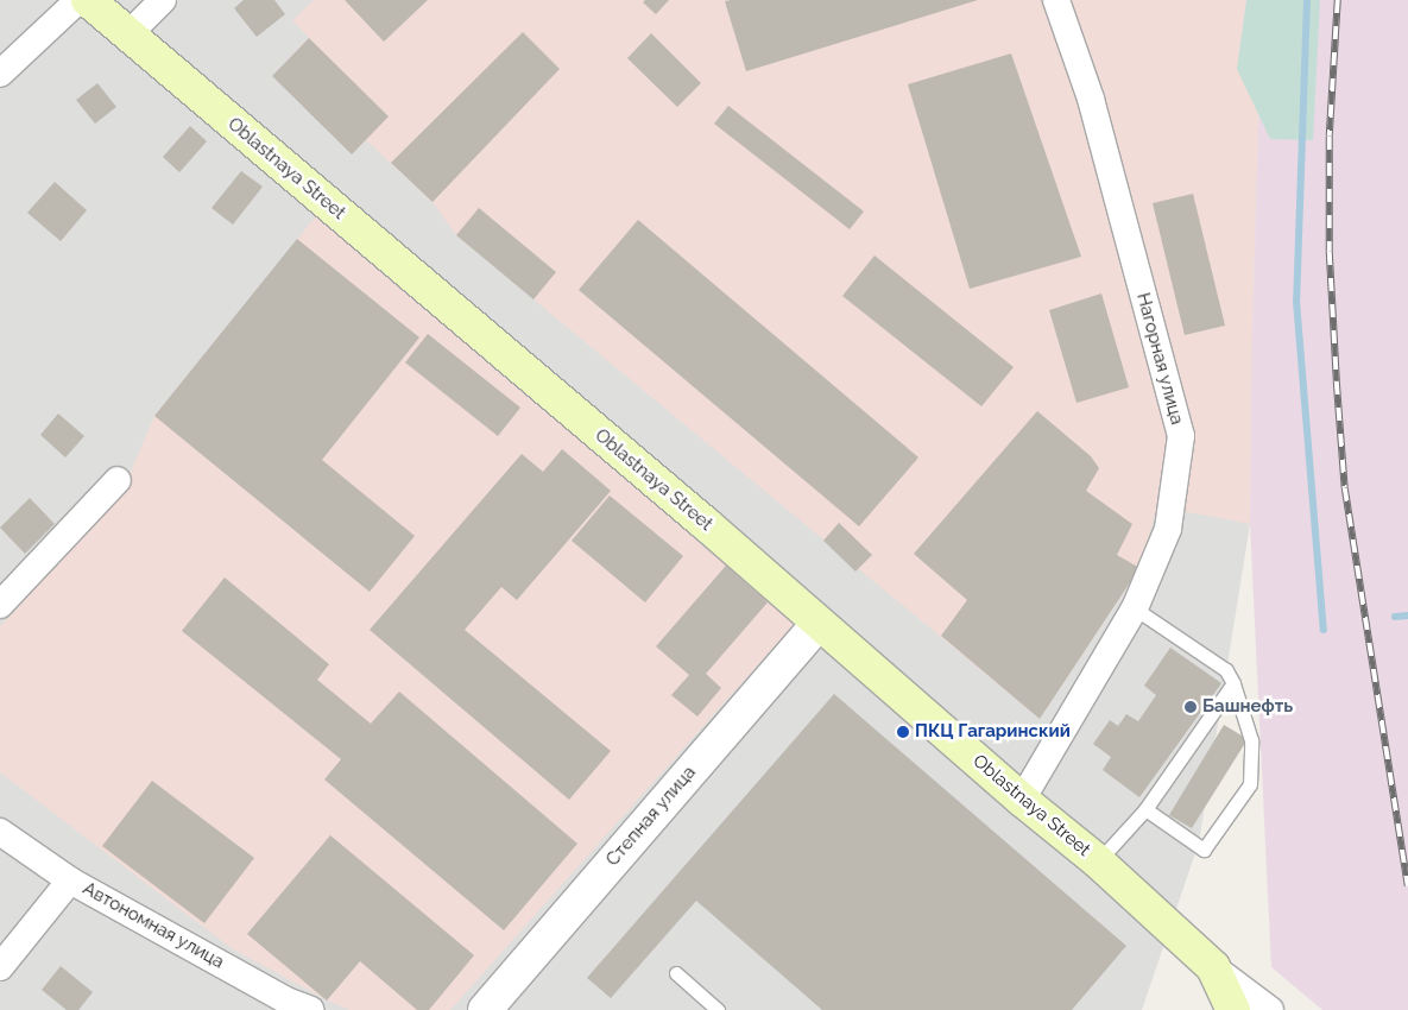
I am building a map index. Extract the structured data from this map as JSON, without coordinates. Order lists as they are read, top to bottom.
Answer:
{
  "streets": {
    "main road": ["Oblastnaya Street"],
    "street": ["Нагорная улица", "Степная улица", "Автономная улица"]
  },
  "crossings": [
    ["Oblastnaya Street", "Нагорная улица"],
    ["Oblastnaya Street", "Степная улица"]
  ],
  "places": ["Башнефть", "ПКЦ Гагаринский"]
}
